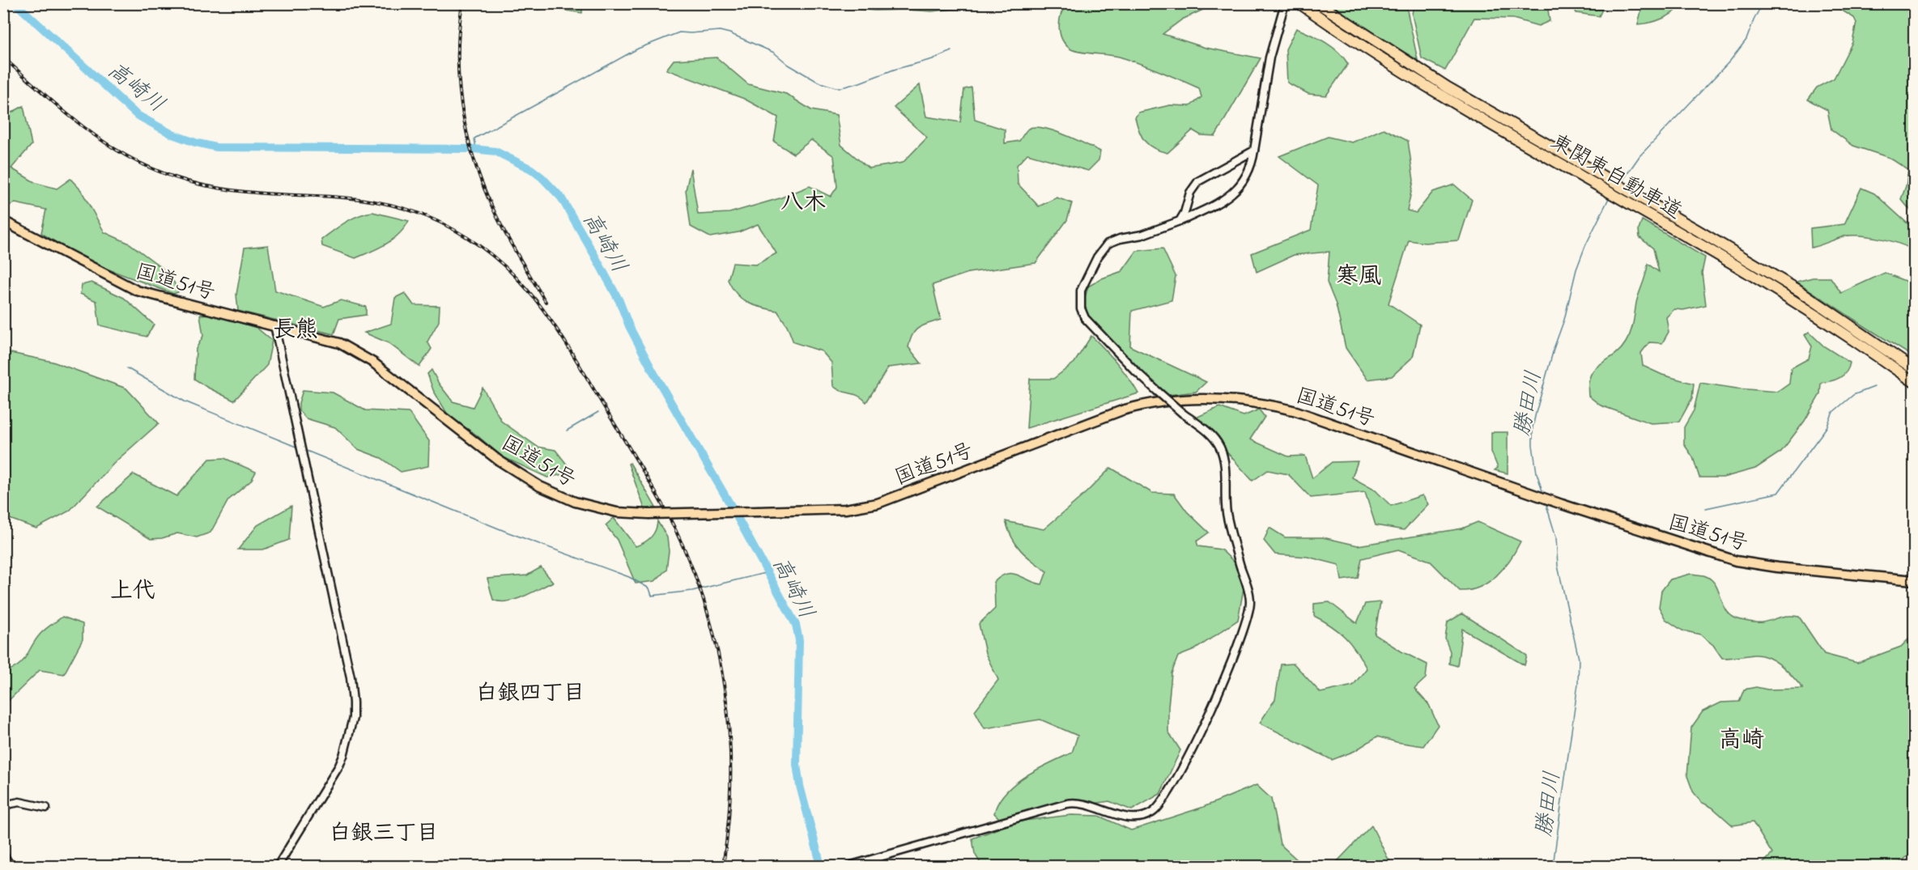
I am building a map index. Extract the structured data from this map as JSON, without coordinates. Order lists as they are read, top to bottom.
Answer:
{
  "streets": {
    "highway": ["東関東自動車道", "国道51号"]
  },
  "districts": [
    "八木",
    "寒風",
    "長熊",
    "上代",
    "白銀四丁目",
    "高崎",
    "白銀三丁目"
  ],
  "water": ["高崎川", "勝田川"]
}
